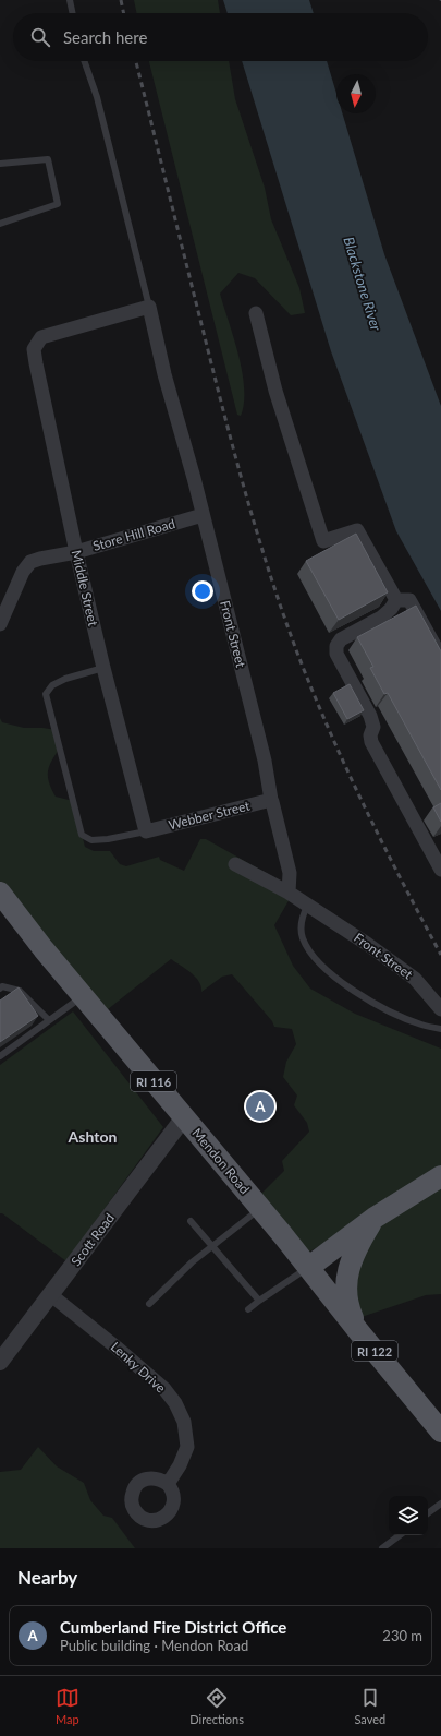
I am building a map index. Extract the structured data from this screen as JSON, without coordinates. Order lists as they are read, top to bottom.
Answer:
{
  "streets": {
    "main road": ["RI 116", "Mendon Road", "RI 122"],
    "street": [
      "Store Hill Road",
      "Middle Street",
      "Front Street",
      "Webber Street",
      "Scott Road",
      "Lenky Drive"
    ]
  },
  "crossings": [
    ["Store Hill Road", "Middle Street"],
    ["Store Hill Road", "Front Street"],
    ["Middle Street", "Front Street"],
    ["Middle Street", "Webber Street"],
    ["Front Street", "Webber Street"],
    ["Mendon Road", "Scott Road"],
    ["Scott Road", "Lenky Drive"]
  ],
  "districts": ["Ashton"],
  "water": ["Blackstone River"],
  "north": "bottom",
  "page": {
    "search": "Search here",
    "pins": "A",
    "heading": "Nearby",
    "list": [
      {
        "mark": "A",
        "name": "Cumberland Fire District Office",
        "note": "Public building · Mendon Road",
        "value": "230 m"
      }
    ],
    "nav": ["Map", "Directions", "Saved"]
  }
}
